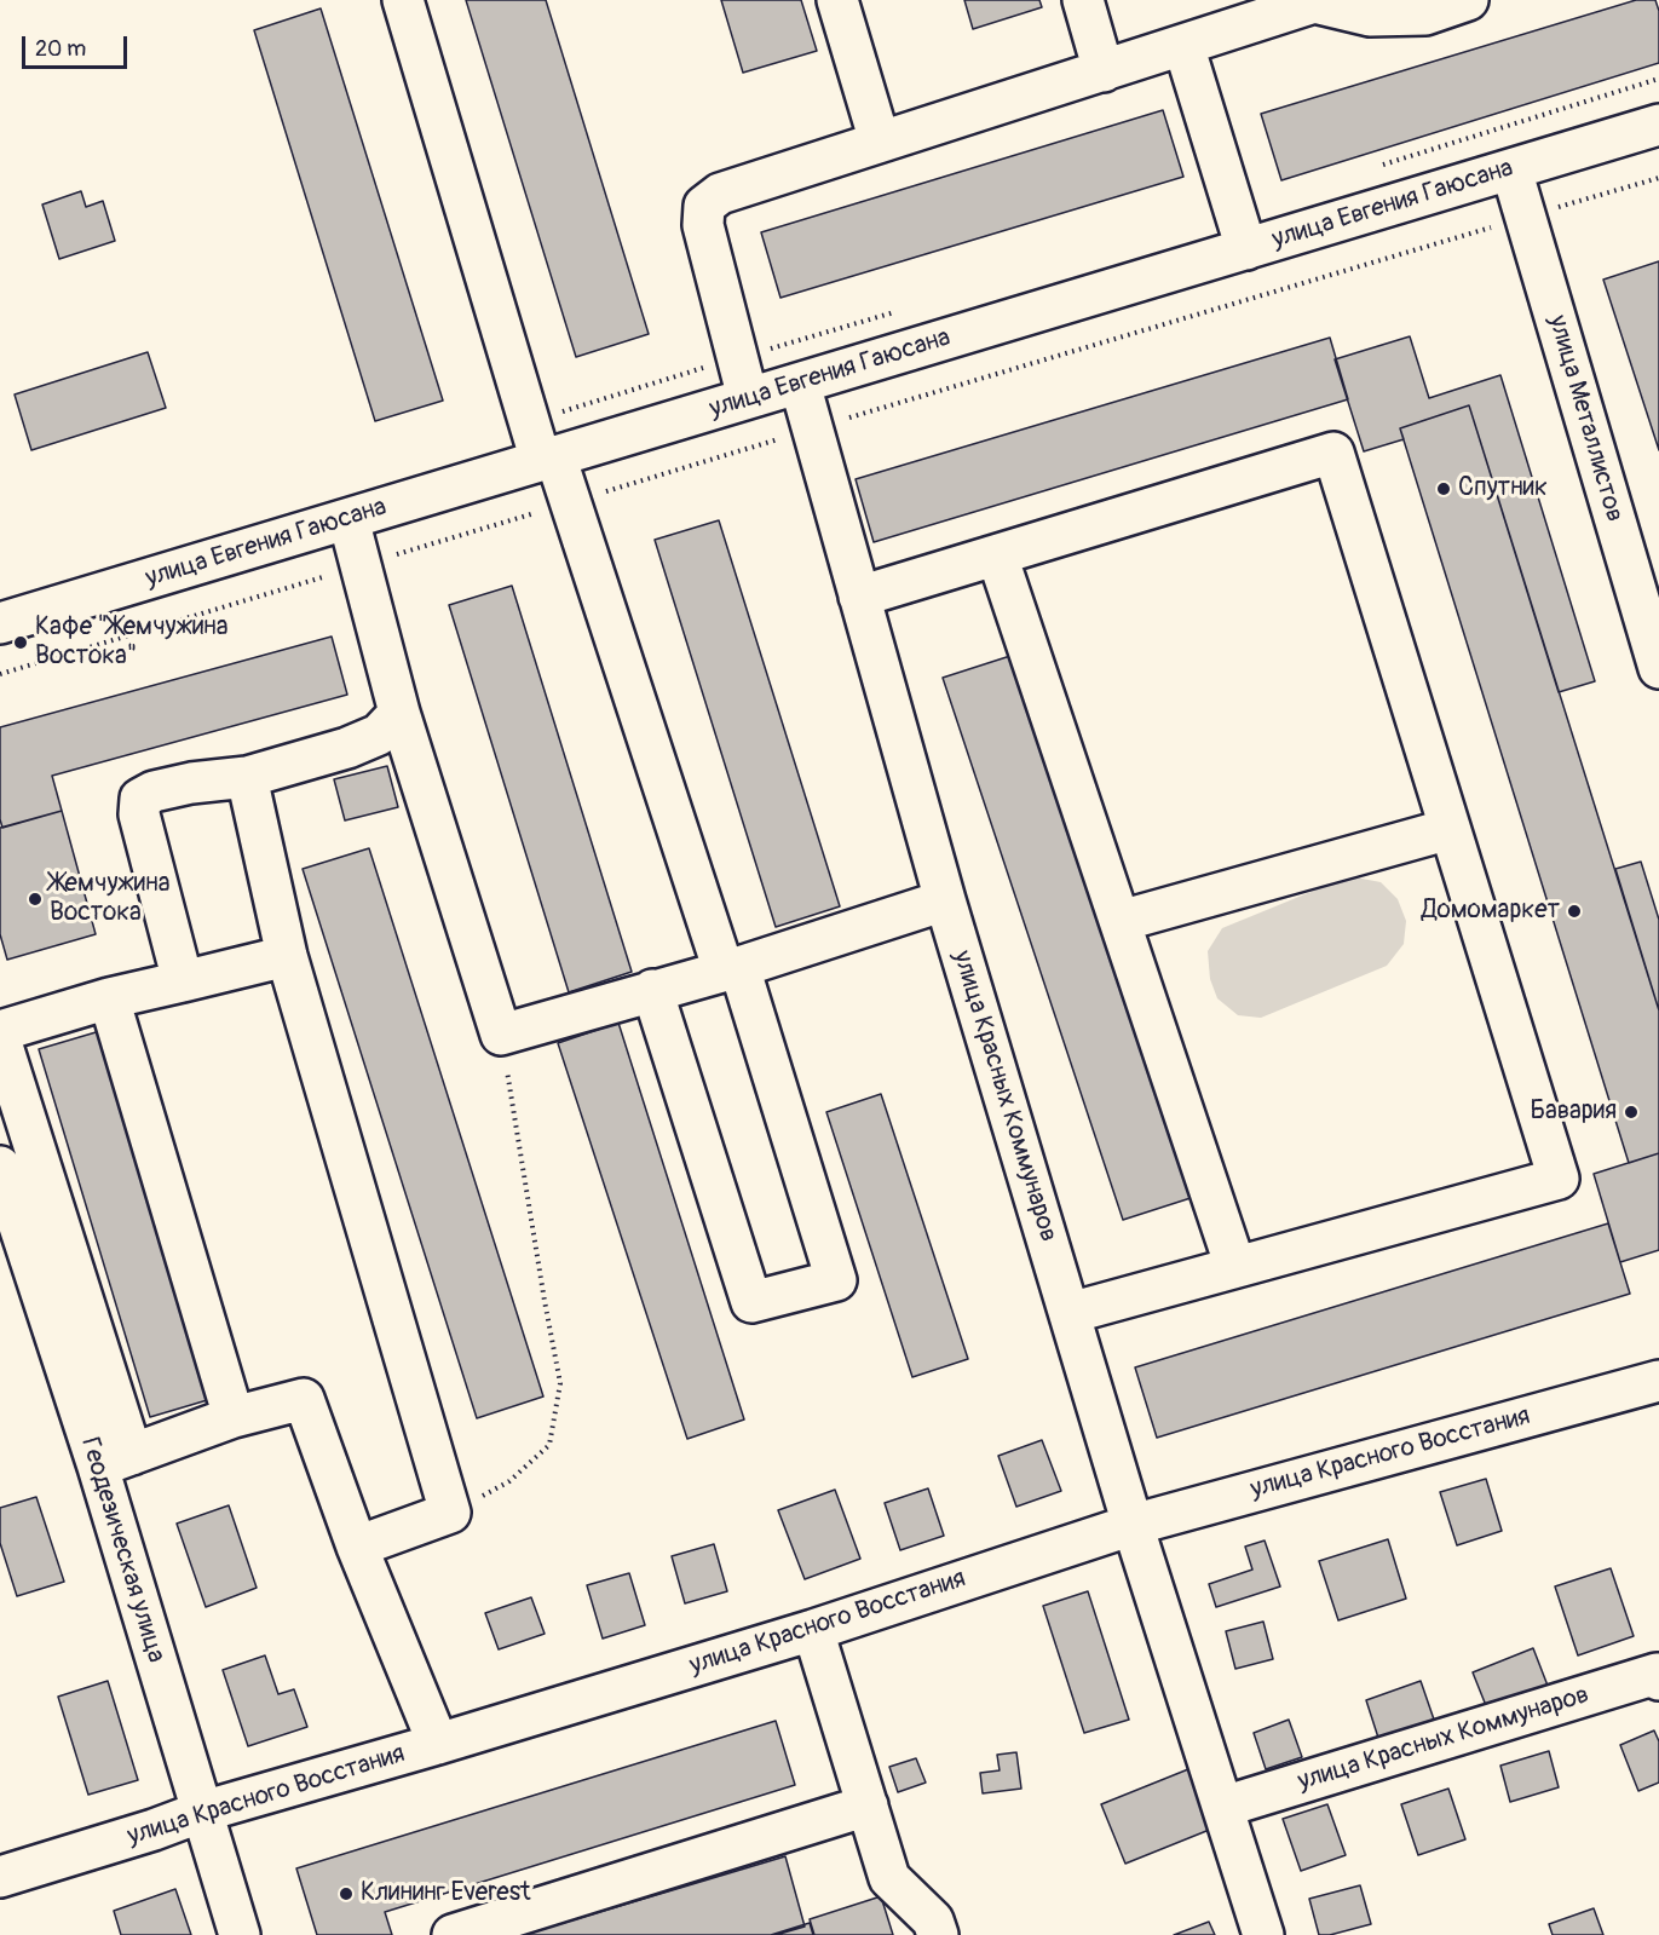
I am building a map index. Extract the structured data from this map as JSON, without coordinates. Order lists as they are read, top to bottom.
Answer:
{
  "streets": {
    "street": [
      "улица Евгения Гаюсана",
      "улица Металлистов",
      "улица Красных Коммунаров",
      "улица Красного Восстания",
      "Геодезическая улица"
    ]
  },
  "crossings": [
    ["улица Евгения Гаюсана", "улица Металлистов"],
    ["улица Евгения Гаюсана", "улица Красных Коммунаров"],
    ["улица Красных Коммунаров", "улица Красного Восстания"],
    ["улица Красного Восстания", "Геодезическая улица"]
  ],
  "places": [
    "Спутник",
    "Кафе \"Жемчужина Востока\"",
    "Жемчужина Востока",
    "Домомаркет",
    "Бавария",
    "Клининг Everest"
  ],
  "scale_bar": "20 m"
}
